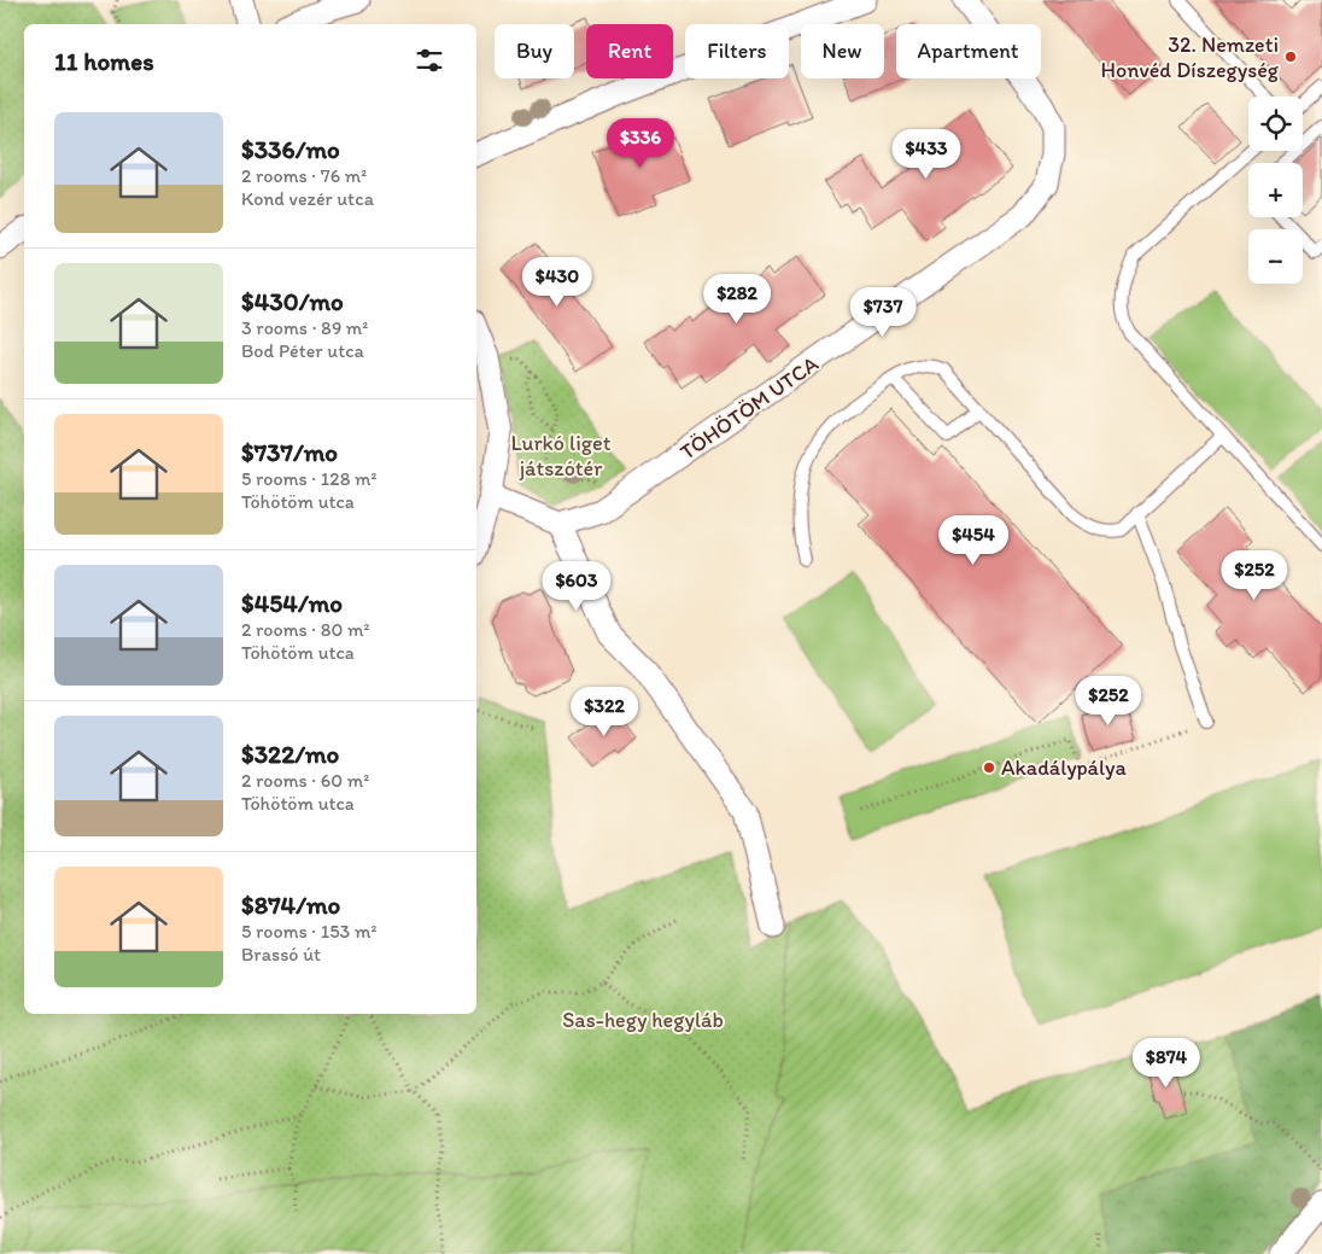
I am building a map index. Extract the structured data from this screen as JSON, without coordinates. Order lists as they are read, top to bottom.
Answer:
{
  "streets": {
    "street": ["TÖHÖTÖM UTCA"]
  },
  "parks": ["Lurkó liget játszótér", "Sas-hegy hegyláb"],
  "places": ["32. Nemzeti Honvéd Díszegység", "Akadálypálya"],
  "page": {
    "chip": [
      "Buy",
      "Rent",
      "Filters",
      "New",
      "Apartment"
    ],
    "heading": "11 homes",
    "map_buttons": ["+", "−"],
    "list": [
      {
        "name": "$336/mo",
        "note": "2 rooms · 76 m² · Kond vezér utca"
      },
      {
        "name": "$430/mo",
        "note": "3 rooms · 89 m² · Bod Péter utca"
      },
      {
        "name": "$737/mo",
        "note": "5 rooms · 128 m² · Töhötöm utca"
      },
      {
        "name": "$454/mo",
        "note": "2 rooms · 80 m² · Töhötöm utca"
      },
      {
        "name": "$322/mo",
        "note": "2 rooms · 60 m² · Töhötöm utca"
      },
      {
        "name": "$874/mo",
        "note": "5 rooms · 153 m² · Brassó út"
      }
    ],
    "price": [
      "$336",
      "$433",
      "$430",
      "$282",
      "$737",
      "$454",
      "$252",
      "$603",
      "$252",
      "$322",
      "$874"
    ]
  }
}
